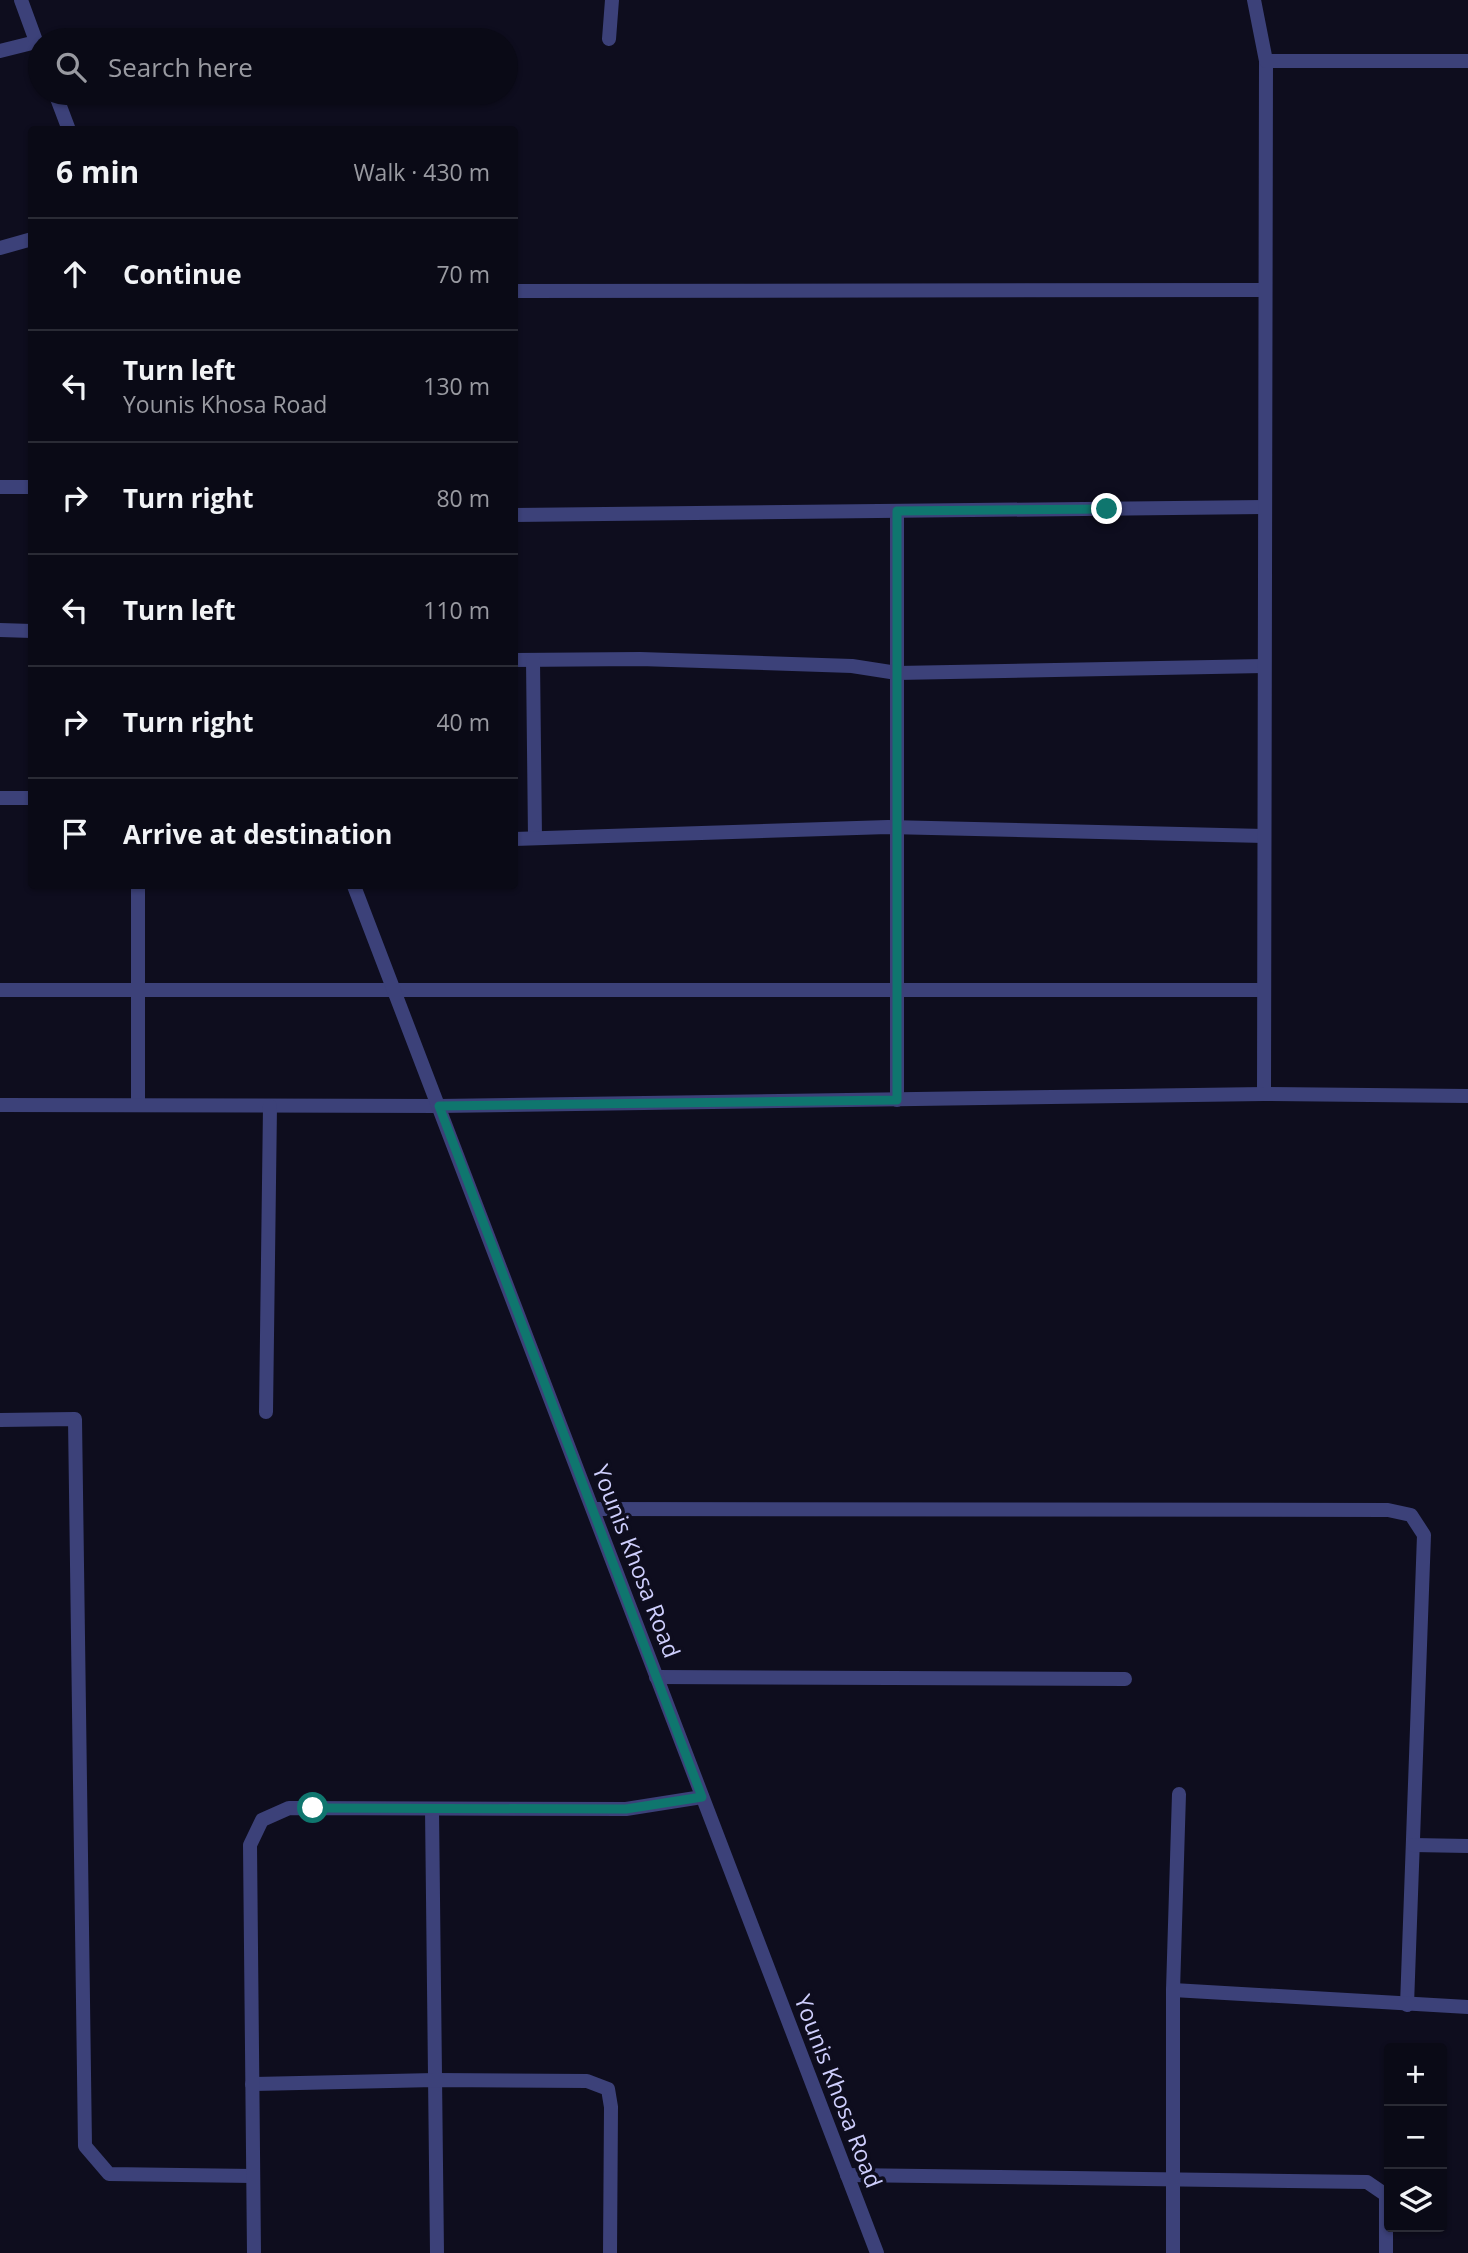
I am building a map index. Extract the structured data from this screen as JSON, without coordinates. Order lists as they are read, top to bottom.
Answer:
{
  "streets": {
    "street": ["Younis Khosa Road"]
  },
  "page": {
    "search": "Search here",
    "heading": ["6 min", "Walk · 430 m"],
    "list": [
      ["Continue", "70 m"],
      ["Turn left", "Younis Khosa Road", "130 m"],
      ["Turn right", "80 m"],
      ["Turn left", "110 m"],
      ["Turn right", "40 m"],
      "Arrive at destination"
    ],
    "map_buttons": ["+", "−"]
  }
}
